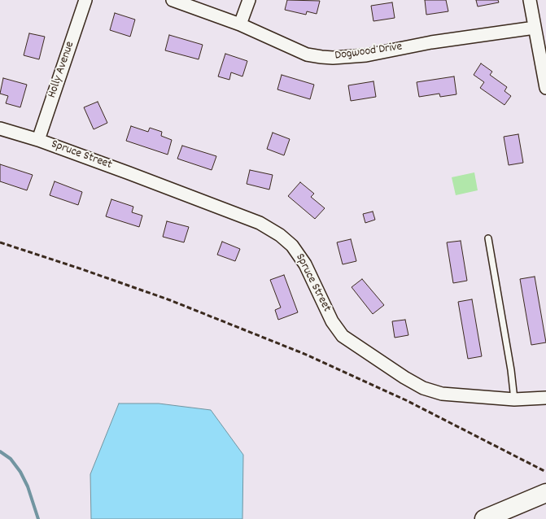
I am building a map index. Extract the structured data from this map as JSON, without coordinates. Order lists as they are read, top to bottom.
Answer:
{
  "streets": {
    "street": ["Dogwood Drive", "Holly Avenue", "Spruce Street"]
  },
  "crossings": [
    ["Holly Avenue", "Spruce Street"]
  ]
}
